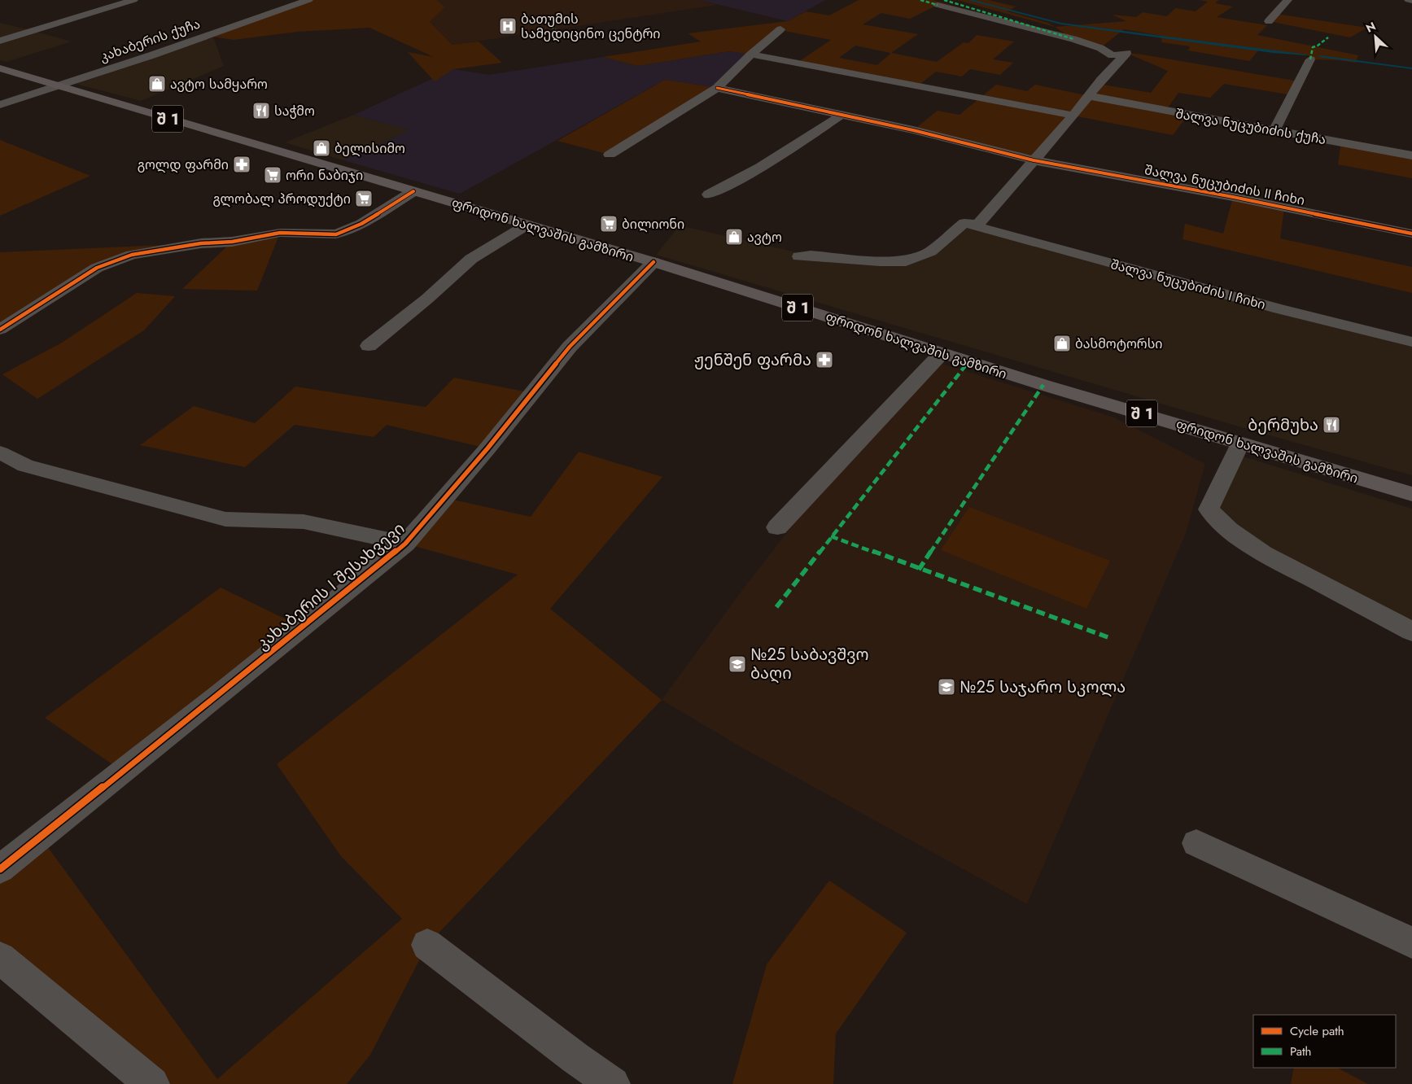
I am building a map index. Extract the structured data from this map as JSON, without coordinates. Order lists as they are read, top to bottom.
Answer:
{
  "streets": {
    "highway": ["შ 1", "ფრიდონ ხალვაშის გამზირი"],
    "street": [
      "კახაბერის ქუჩა",
      "შალვა ნუცუბიძის ქუჩა",
      "შალვა ნუცუბიძის II ჩიხი",
      "შალვა ნუცუბიძის I ჩიხი",
      "კახაბერის I შესახვევი"
    ]
  },
  "crossings": [
    ["კახაბერის ქუჩა", "ფრიდონ ხალვაშის გამზირი"],
    ["ფრიდონ ხალვაშის გამზირი", "კახაბერის I შესახვევი"]
  ],
  "places": {
    "hospital": ["ბათუმის სამედიცინო ცენტრი"],
    "shop": [
      "ავტო სამყარო",
      "ბელისიმო",
      "ავტო",
      "ბასმოტორსი"
    ],
    "restaurant": ["საჭმო", "ბერმუხა"],
    "pharmacy": ["გოლდ ფარმი", "ჟენშენ ფარმა"],
    "supermarket": ["ორი ნაბიჯი", "გლობალ პროდუქტი", "ბილიონი"],
    "school or university": ["№25 საბავშვო ბაღი", "№25 საჯარო სკოლა"]
  },
  "legend": ["Cycle path", "Path"],
  "north": "top left"
}
